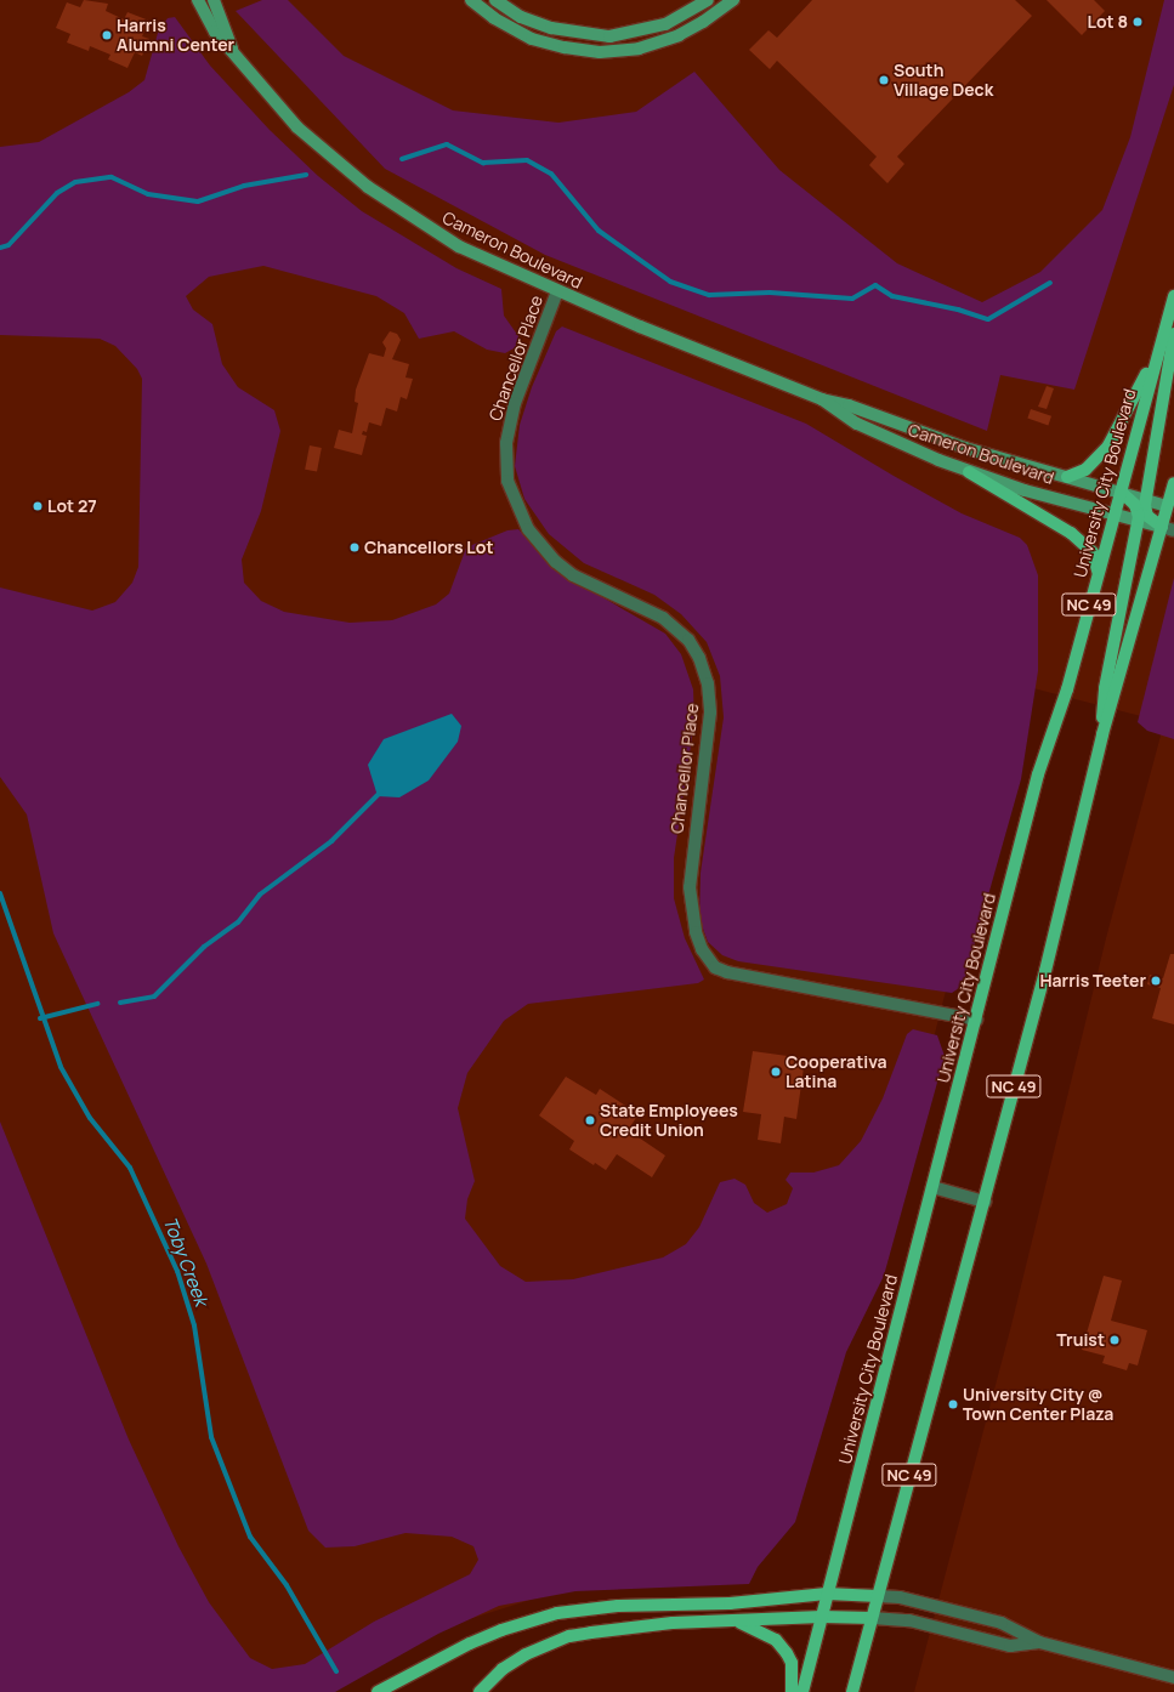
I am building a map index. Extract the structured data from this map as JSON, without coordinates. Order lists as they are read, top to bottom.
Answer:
{
  "streets": {
    "main road": ["University City Boulevard", "NC 49"],
    "street": ["Cameron Boulevard", "Chancellor Place"]
  },
  "crossings": [
    ["Cameron Boulevard", "Chancellor Place"],
    ["Cameron Boulevard", "University City Boulevard"],
    ["Cameron Boulevard", "NC 49"],
    ["Chancellor Place", "University City Boulevard"],
    ["University City Boulevard", "NC 49"]
  ],
  "water": ["Toby Creek"],
  "places": [
    "Lot 8",
    "Harris Alumni Center",
    "South Village Deck",
    "Lot 27",
    "Chancellors Lot",
    "Harris Teeter",
    "Cooperativa Latina",
    "State Employees Credit Union",
    "Truist",
    "University City @ Town Center Plaza"
  ]
}
